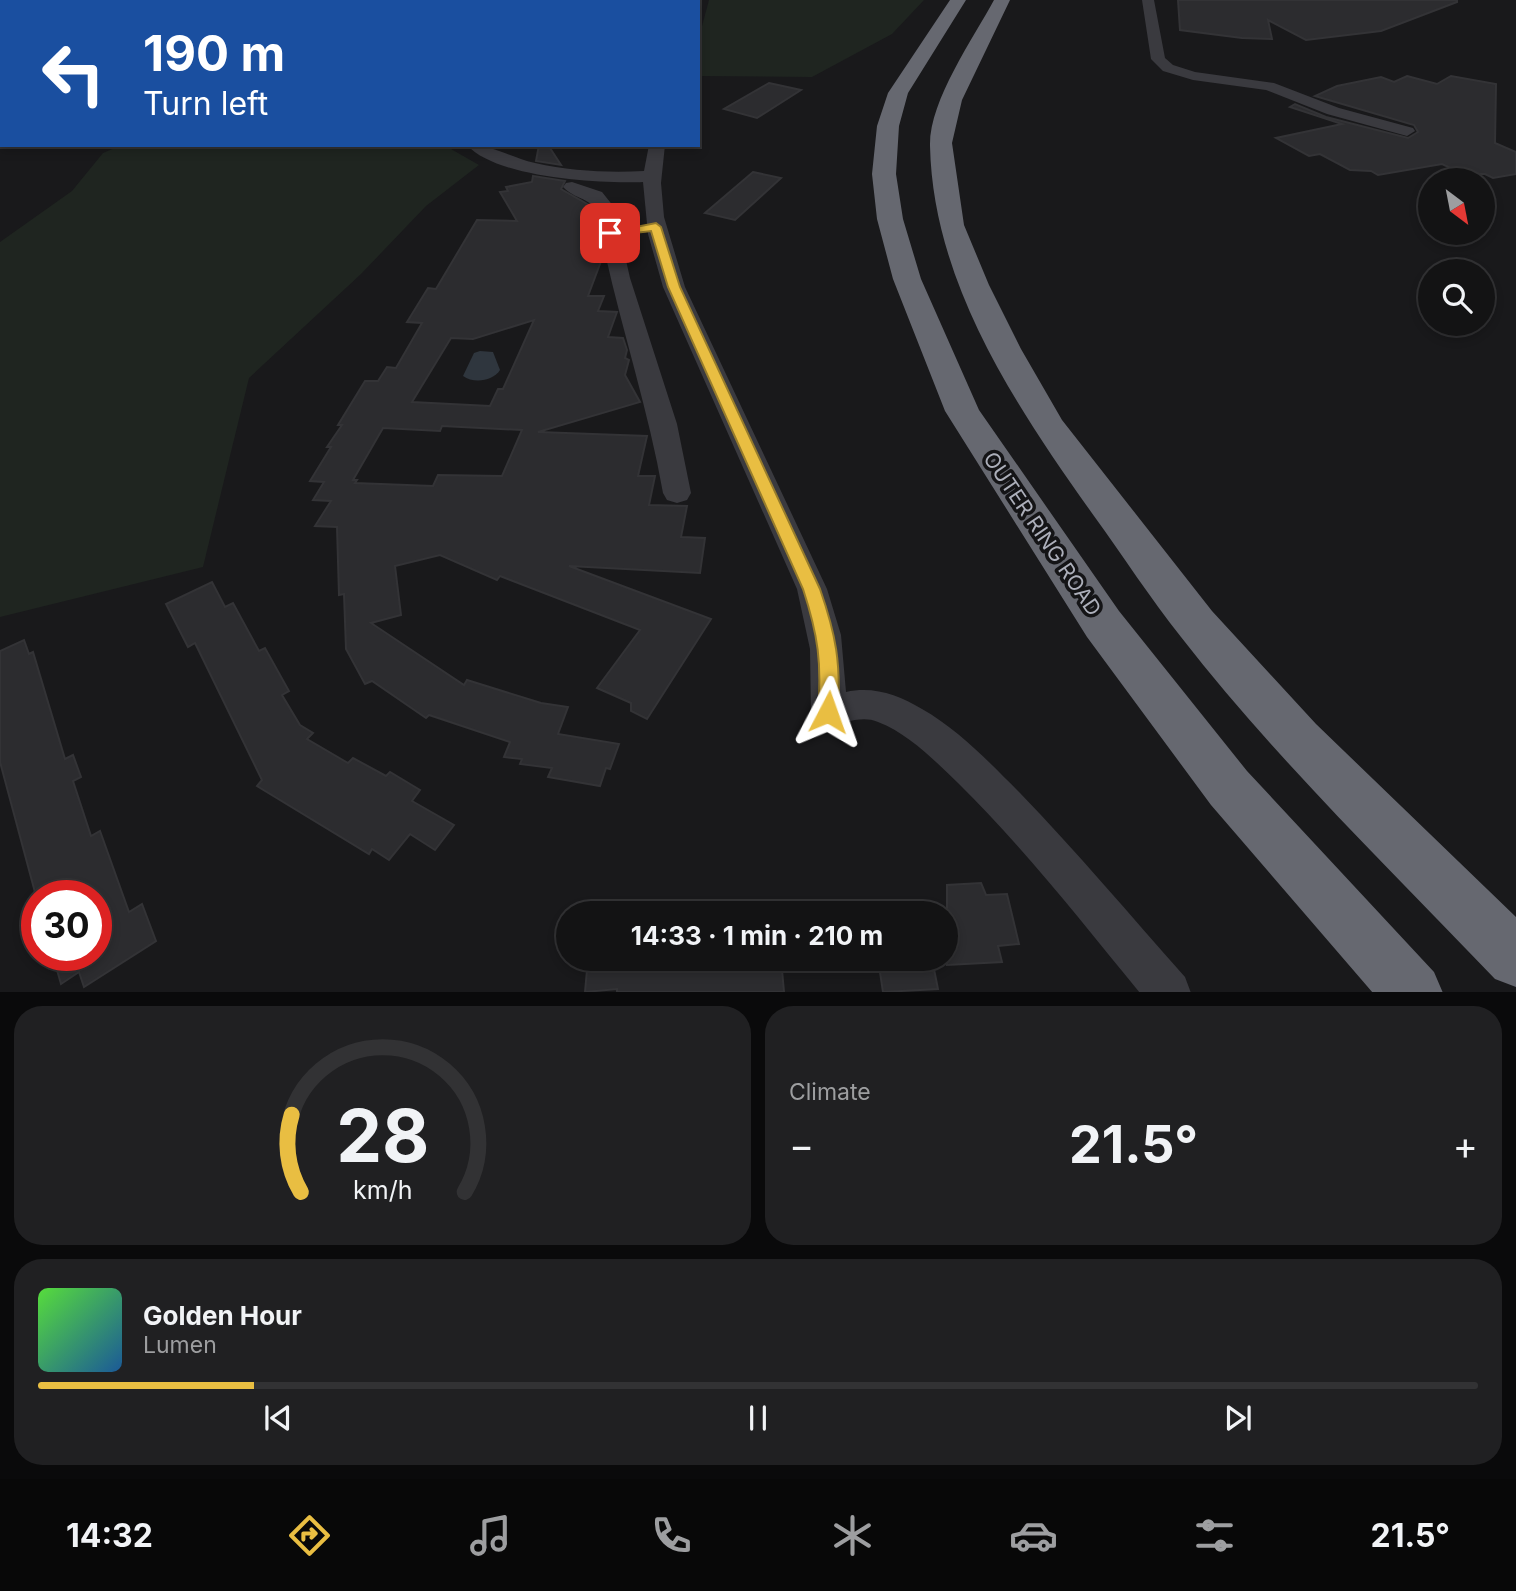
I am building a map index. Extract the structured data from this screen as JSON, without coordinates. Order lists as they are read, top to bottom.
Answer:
{
  "streets": {
    "highway": ["OUTER RING ROAD"]
  },
  "north": "bottom right",
  "page": {
    "turn": ["190 m", "Turn left"],
    "limit": "30",
    "trip": "14:33 · 1 min · 210 m",
    "tile": "Climate",
    "heat": ["−", "21.5°", "+"],
    "song": ["Golden Hour", "Lumen"],
    "tabs": ["14:32", "21.5°"],
    "gauge": ["28", "km/h"]
  }
}
